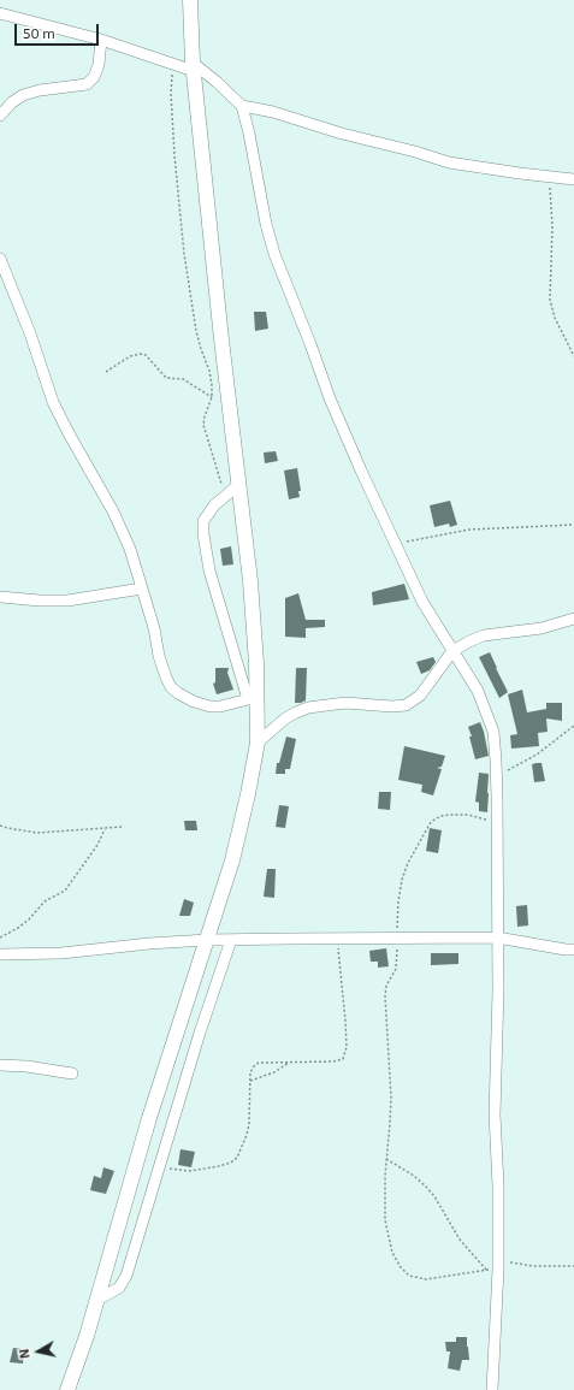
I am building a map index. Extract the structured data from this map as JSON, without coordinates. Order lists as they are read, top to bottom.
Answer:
{
  "scale_bar": "50 m",
  "north": "left"
}
